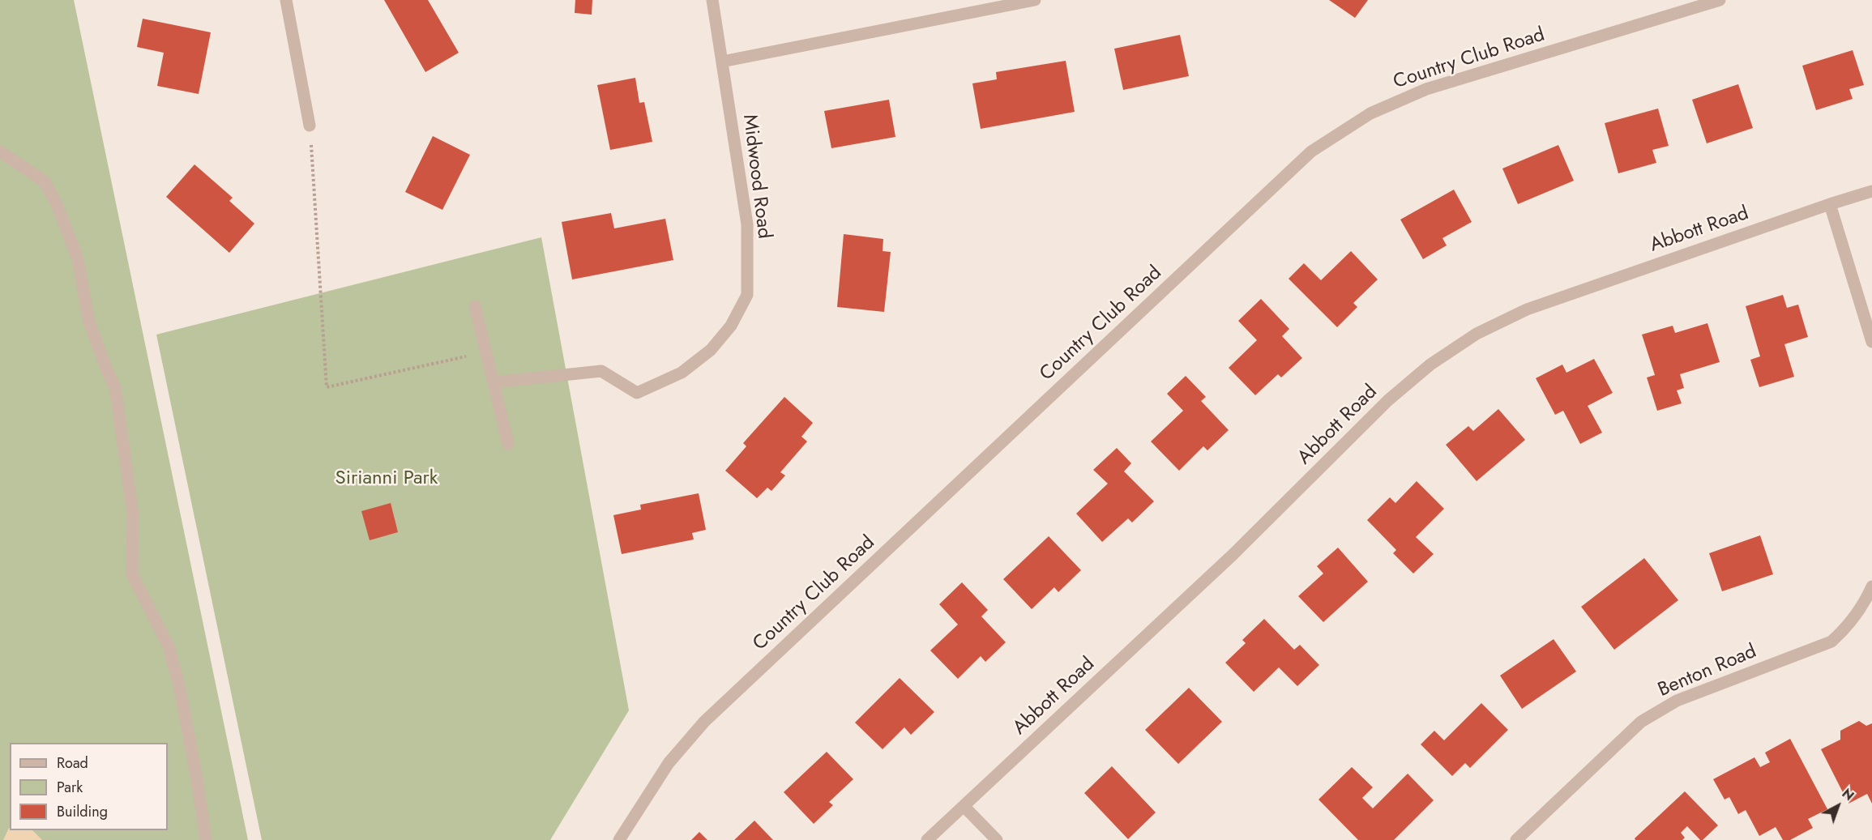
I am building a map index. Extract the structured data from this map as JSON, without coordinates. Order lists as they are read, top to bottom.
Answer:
{
  "streets": {
    "street": [
      "Country Club Road",
      "Midwood Road",
      "Abbott Road",
      "Benton Road"
    ]
  },
  "parks": ["Sirianni Park"],
  "legend": ["Road", "Park", "Building"],
  "north": "top right"
}
